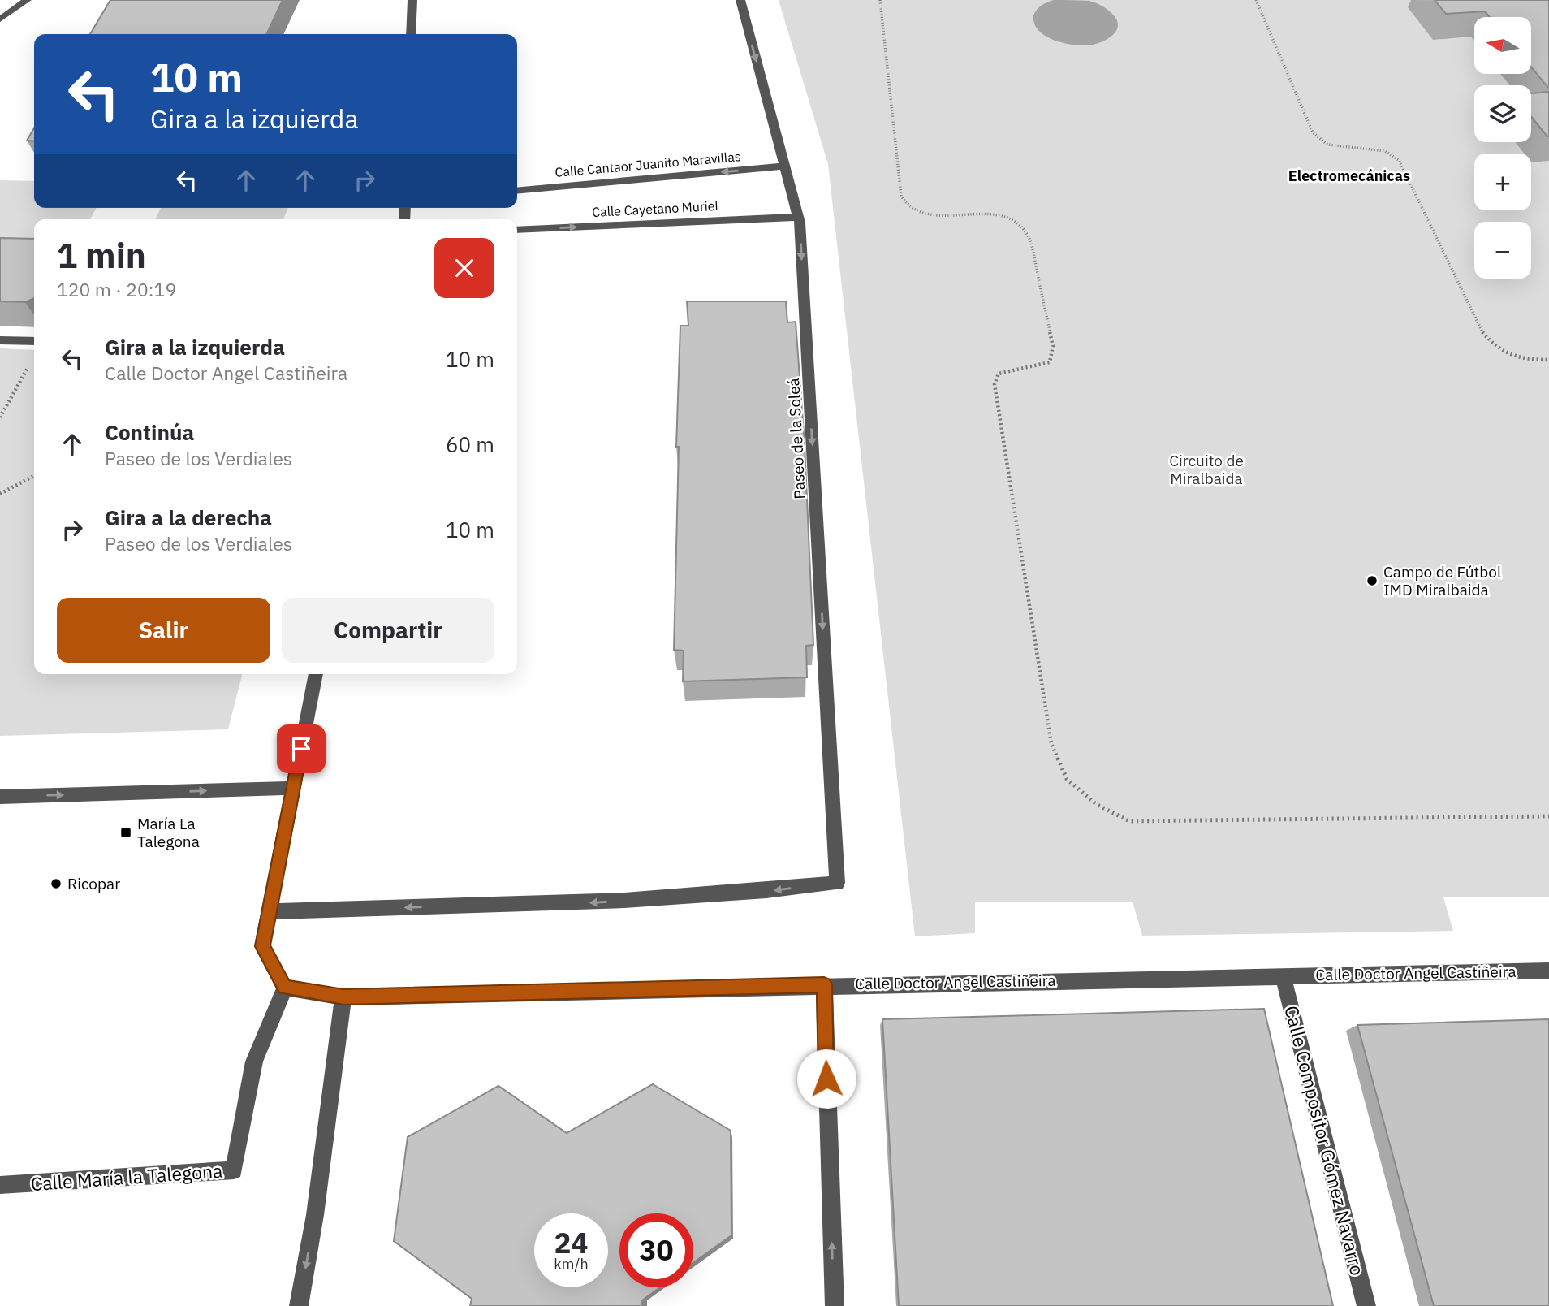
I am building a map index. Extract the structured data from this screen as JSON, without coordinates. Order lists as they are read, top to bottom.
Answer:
{
  "streets": {
    "street": [
      "Calle Cantaor Juanito Maravillas",
      "Calle Cayetano Muriel",
      "Paseo de la Soleá",
      "Calle Doctor Angel Castiñeira",
      "Calle Compositor Gómez Navarro",
      "Calle María la Talegona"
    ]
  },
  "crossings": [
    ["Calle Cantaor Juanito Maravillas", "Paseo de la Soleá"],
    ["Calle Cayetano Muriel", "Paseo de la Soleá"],
    ["Calle Doctor Angel Castiñeira", "Calle Compositor Gómez Navarro"],
    ["Calle Doctor Angel Castiñeira", "Calle María la Talegona"]
  ],
  "one_way": ["Calle Cantaor Juanito Maravillas", "Calle Cayetano Muriel"],
  "districts": ["Electromecánicas"],
  "parks": ["Circuito de Miralbaida"],
  "places": {
    "other": ["Campo de Fútbol IMD Miralbaida", "Ricopar"],
    "transit": ["María La Talegona"]
  },
  "north": "left",
  "page": {
    "map_buttons": ["+", "−"],
    "turn": ["10 m", "Gira a la izquierda"],
    "heading": ["1 min", "120 m · 20:19"],
    "list": [
      {
        "name": "Gira a la izquierda",
        "note": "Calle Doctor Angel Castiñeira",
        "value": "10 m"
      },
      {
        "name": "Continúa",
        "note": "Paseo de los Verdiales",
        "value": "60 m"
      },
      {
        "name": "Gira a la derecha",
        "note": "Paseo de los Verdiales",
        "value": "10 m"
      }
    ],
    "buttons": ["Salir", "Compartir"],
    "speed": "24 km/h",
    "limit": "30"
  }
}
